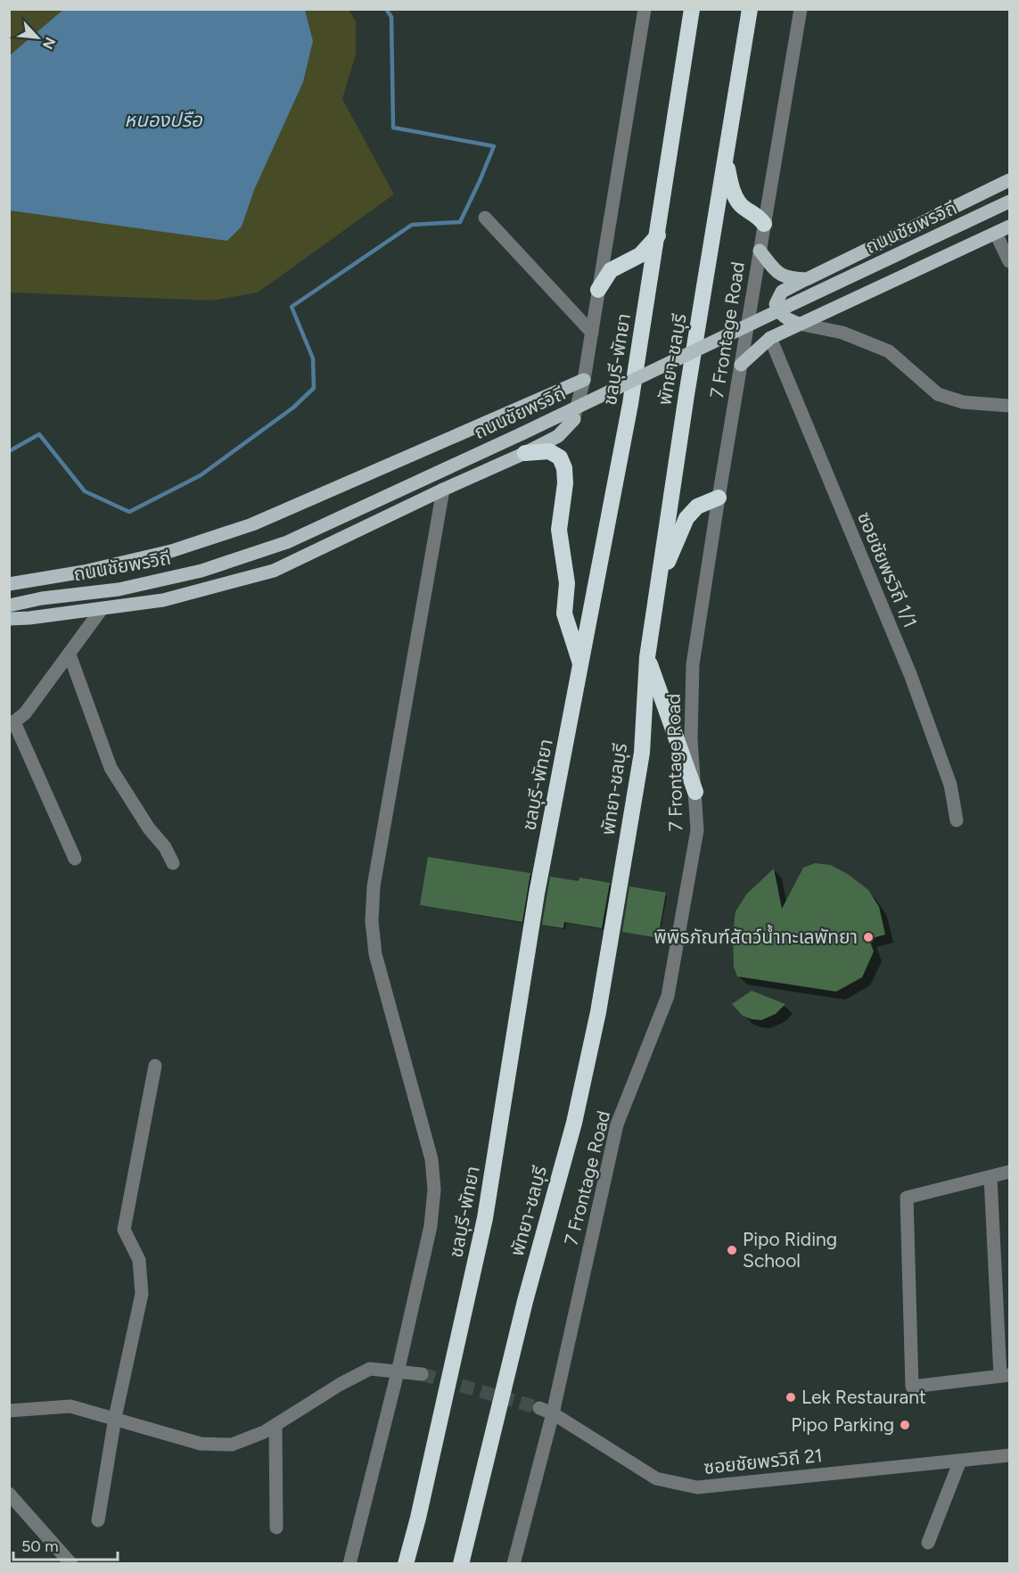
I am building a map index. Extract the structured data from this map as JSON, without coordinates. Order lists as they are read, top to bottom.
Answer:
{
  "streets": {
    "highway": ["ชลบุรี-พัทยา", "พัทยา-ชลบุรี"],
    "main road": ["ถนนชัยพรวิถี"],
    "street": ["7 Frontage Road", "ซอยชัยพรวิถี 1/1", "ซอยชัยพรวิถี 21"]
  },
  "crossings": [
    ["7 Frontage Road", "ซอยชัยพรวิถี 21"]
  ],
  "water": ["หนองปรือ"],
  "places": [
    "พิพิธภัณฑ์สัตว์น้ำทะเลพัทยา",
    "Pipo Riding School",
    "Lek Restaurant",
    "Pipo Parking"
  ],
  "scale_bar": "50 m",
  "north": "bottom right"
}
